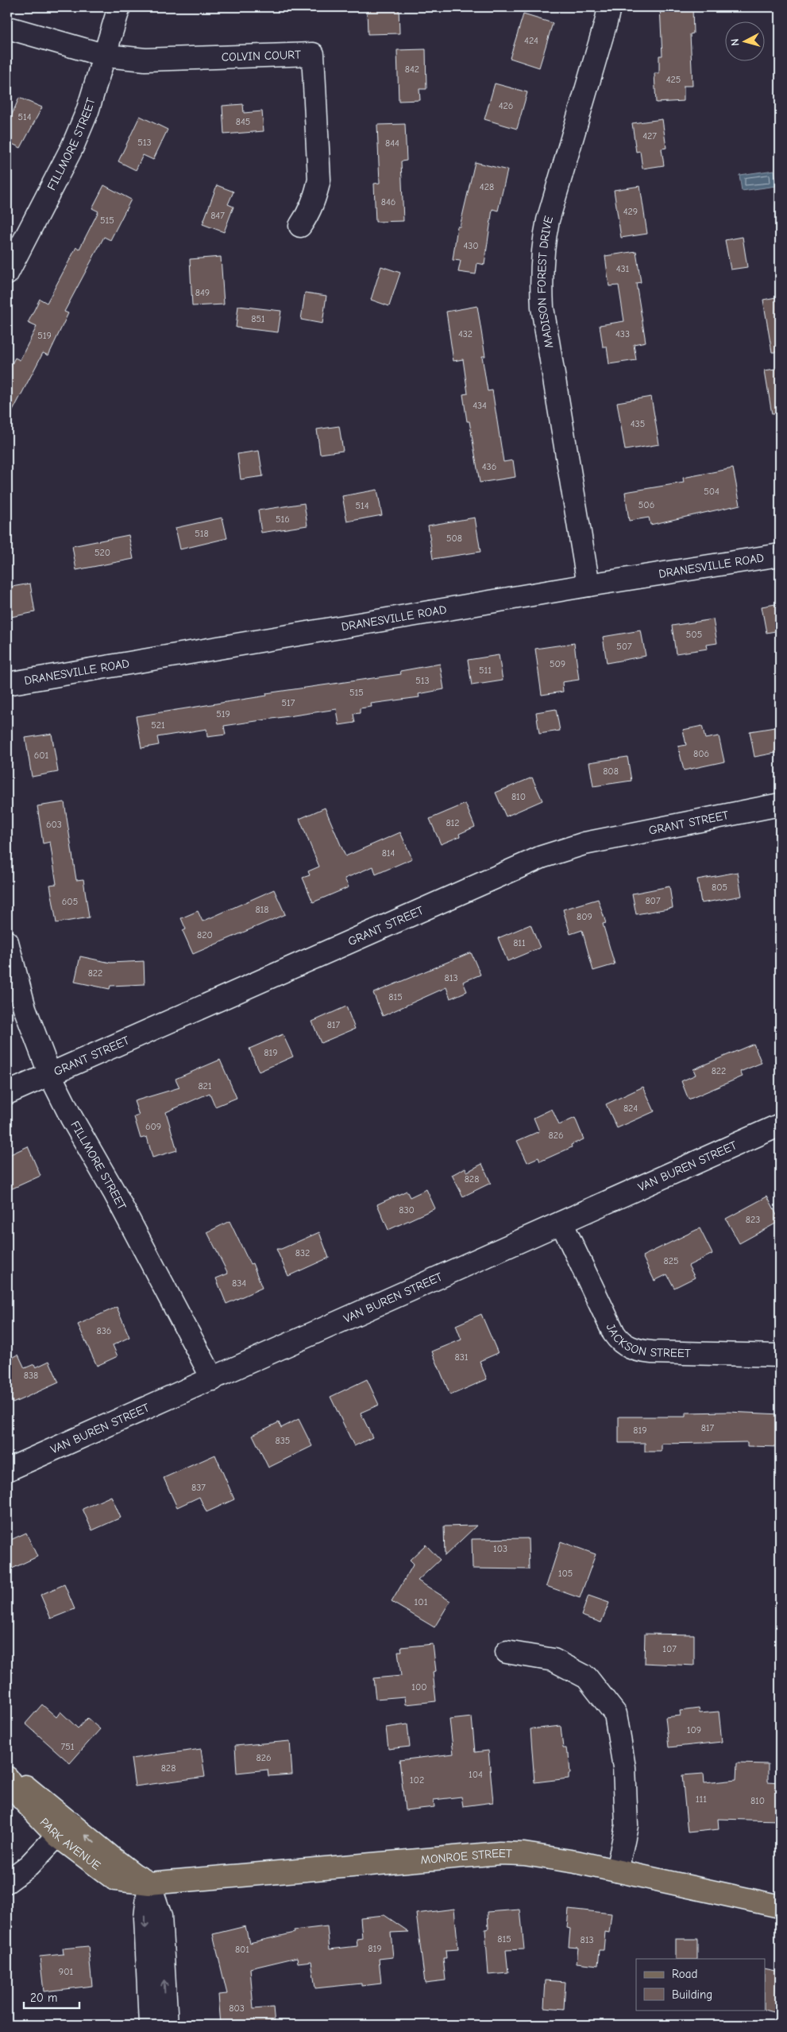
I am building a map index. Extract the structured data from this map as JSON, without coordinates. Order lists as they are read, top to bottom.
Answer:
{
  "streets": {
    "main road": ["PARK AVENUE", "MONROE STREET"],
    "street": [
      "COLVIN COURT",
      "FILLMORE STREET",
      "MADISON FOREST DRIVE",
      "DRANESVILLE ROAD",
      "GRANT STREET",
      "VAN BUREN STREET",
      "JACKSON STREET"
    ]
  },
  "crossings": [
    ["COLVIN COURT", "FILLMORE STREET"],
    ["FILLMORE STREET", "GRANT STREET"],
    ["FILLMORE STREET", "VAN BUREN STREET"],
    ["MADISON FOREST DRIVE", "DRANESVILLE ROAD"],
    ["VAN BUREN STREET", "JACKSON STREET"],
    ["PARK AVENUE", "MONROE STREET"]
  ],
  "house_numbers": [
    "424",
    "842",
    "425",
    "426",
    "514",
    "845",
    "427",
    "513",
    "844",
    "428",
    "846",
    "429",
    "847",
    "515",
    "430",
    "431",
    "849",
    "851",
    "432",
    "433",
    "519",
    "434",
    "435",
    "436",
    "504",
    "506",
    "514",
    "516",
    "518",
    "508",
    "520",
    "505",
    "507",
    "509",
    "511",
    "513",
    "515",
    "517",
    "519",
    "521",
    "806",
    "601",
    "808",
    "810",
    "812",
    "603",
    "814",
    "805",
    "807",
    "605",
    "818",
    "809",
    "820",
    "811",
    "822",
    "813",
    "815",
    "817",
    "819",
    "822",
    "821",
    "824",
    "609",
    "826",
    "828",
    "830",
    "823",
    "832",
    "825",
    "834",
    "836",
    "831",
    "838",
    "817",
    "819",
    "835",
    "837",
    "103",
    "105",
    "101",
    "107",
    "100",
    "109",
    "751",
    "826",
    "828",
    "104",
    "102",
    "111",
    "810",
    "815",
    "813",
    "819",
    "801",
    "901",
    "803"
  ],
  "legend": ["Road", "Building"],
  "scale_bar": "20 m",
  "north": "left"
}
